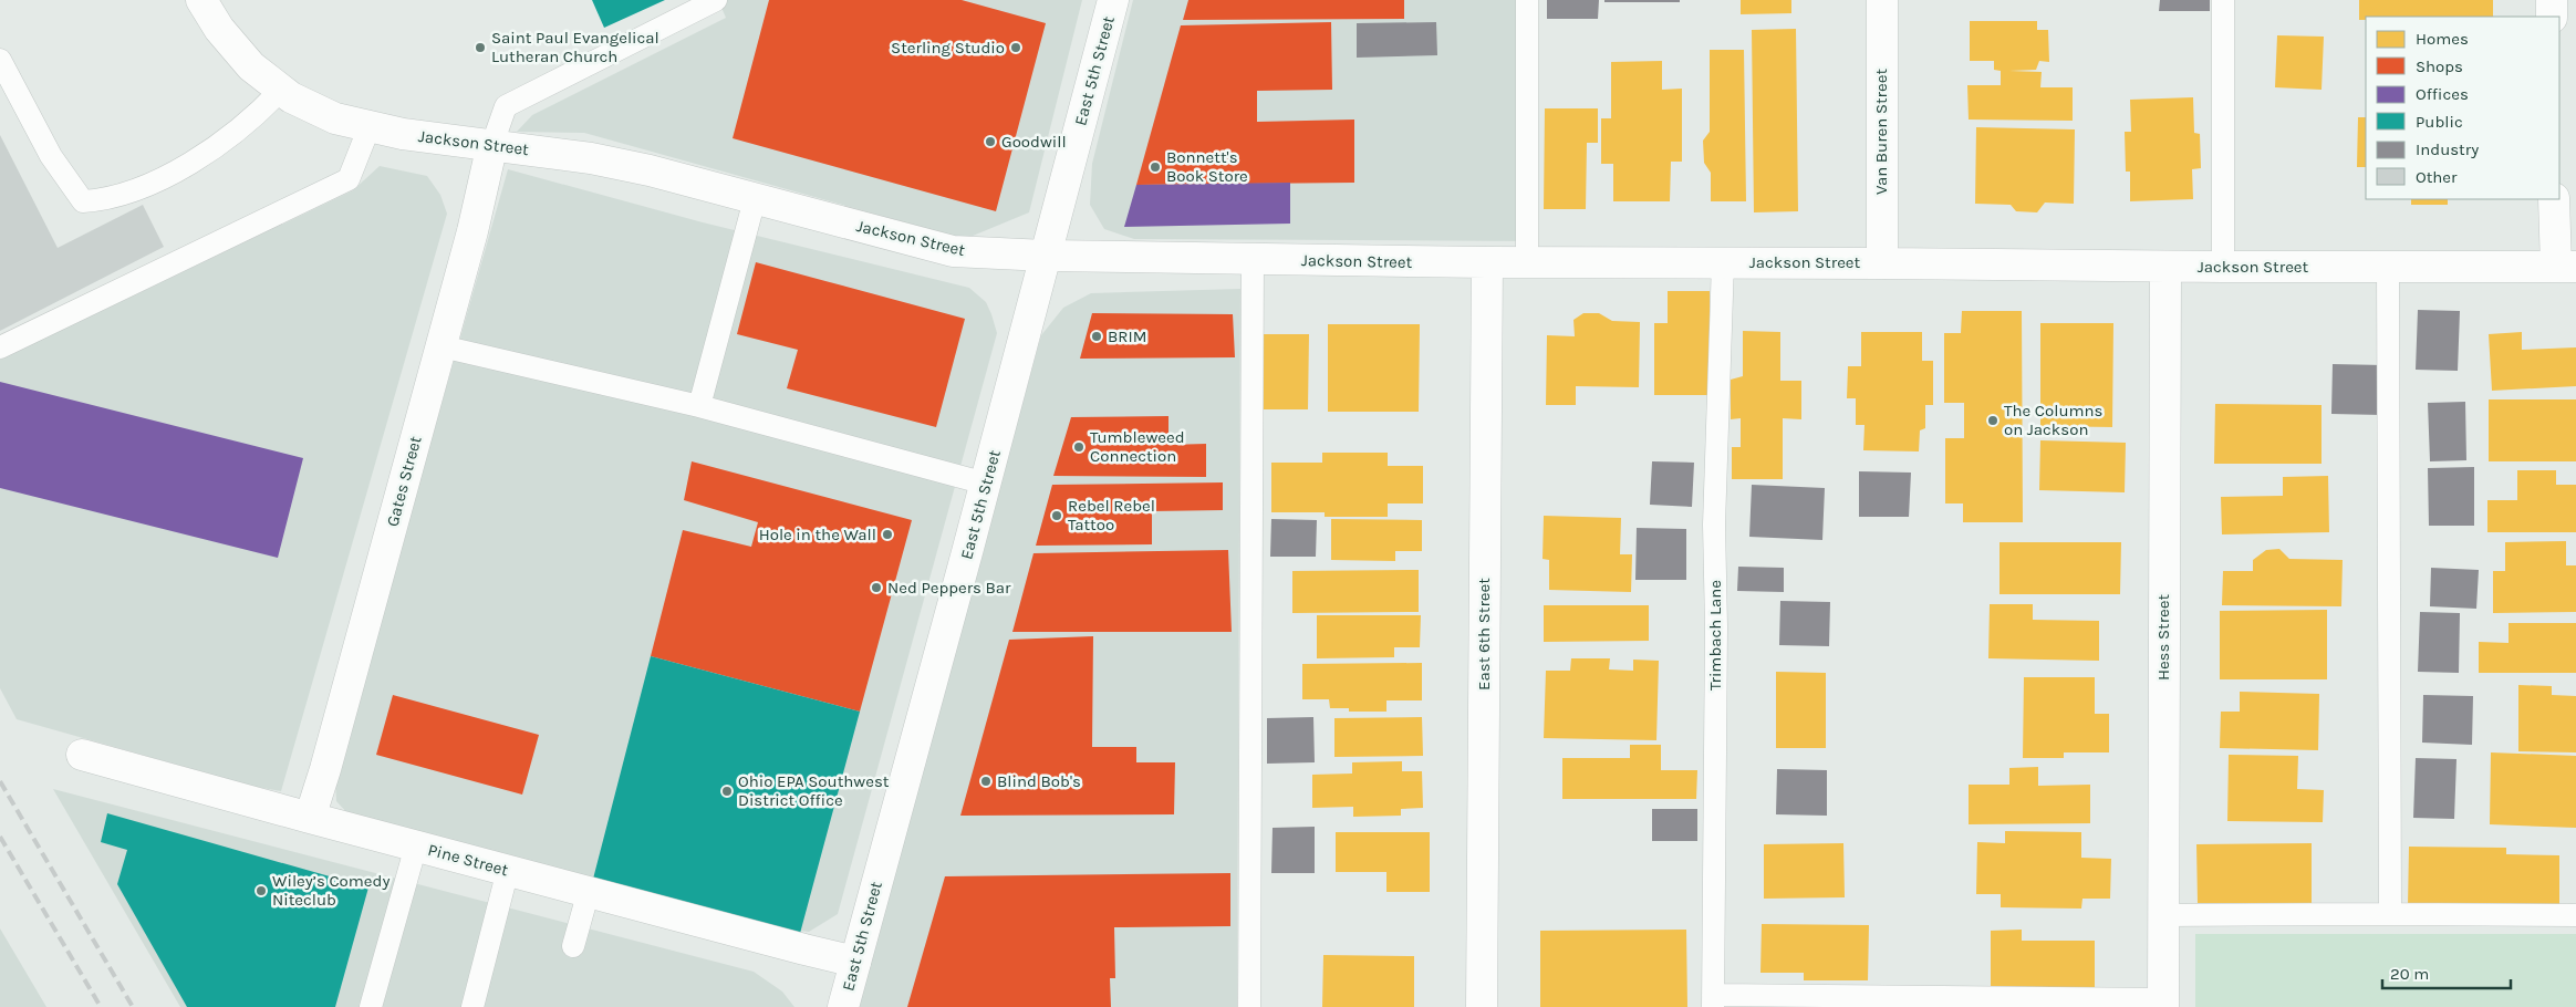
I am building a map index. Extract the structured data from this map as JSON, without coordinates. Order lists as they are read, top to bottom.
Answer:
{
  "streets": {
    "street": [
      "East 5th Street",
      "Van Buren Street",
      "Jackson Street",
      "Gates Street",
      "East 6th Street",
      "Hess Street",
      "Pine Street"
    ],
    "lane": ["Trimbach Lane"]
  },
  "crossings": [
    ["East 5th Street", "Jackson Street"],
    ["East 5th Street", "Pine Street"],
    ["Van Buren Street", "Jackson Street"],
    ["Jackson Street", "Gates Street"],
    ["Jackson Street", "East 6th Street"],
    ["Jackson Street", "Trimbach Lane"],
    ["Jackson Street", "Hess Street"],
    ["Gates Street", "Pine Street"]
  ],
  "places": [
    "Saint Paul Evangelical Lutheran Church",
    "Sterling Studio",
    "Goodwill",
    "Bonnett's Book Store",
    "BRIM",
    "The Columns on Jackson",
    "Tumbleweed Connection",
    "Rebel Rebel Tattoo",
    "Hole in the Wall",
    "Ned Peppers Bar",
    "Blind Bob's",
    "Ohio EPA Southwest District Office",
    "Wiley’s Comedy Niteclub"
  ],
  "legend": [
    "Homes",
    "Shops",
    "Offices",
    "Public",
    "Industry",
    "Other"
  ],
  "scale_bar": "20 m"
}
